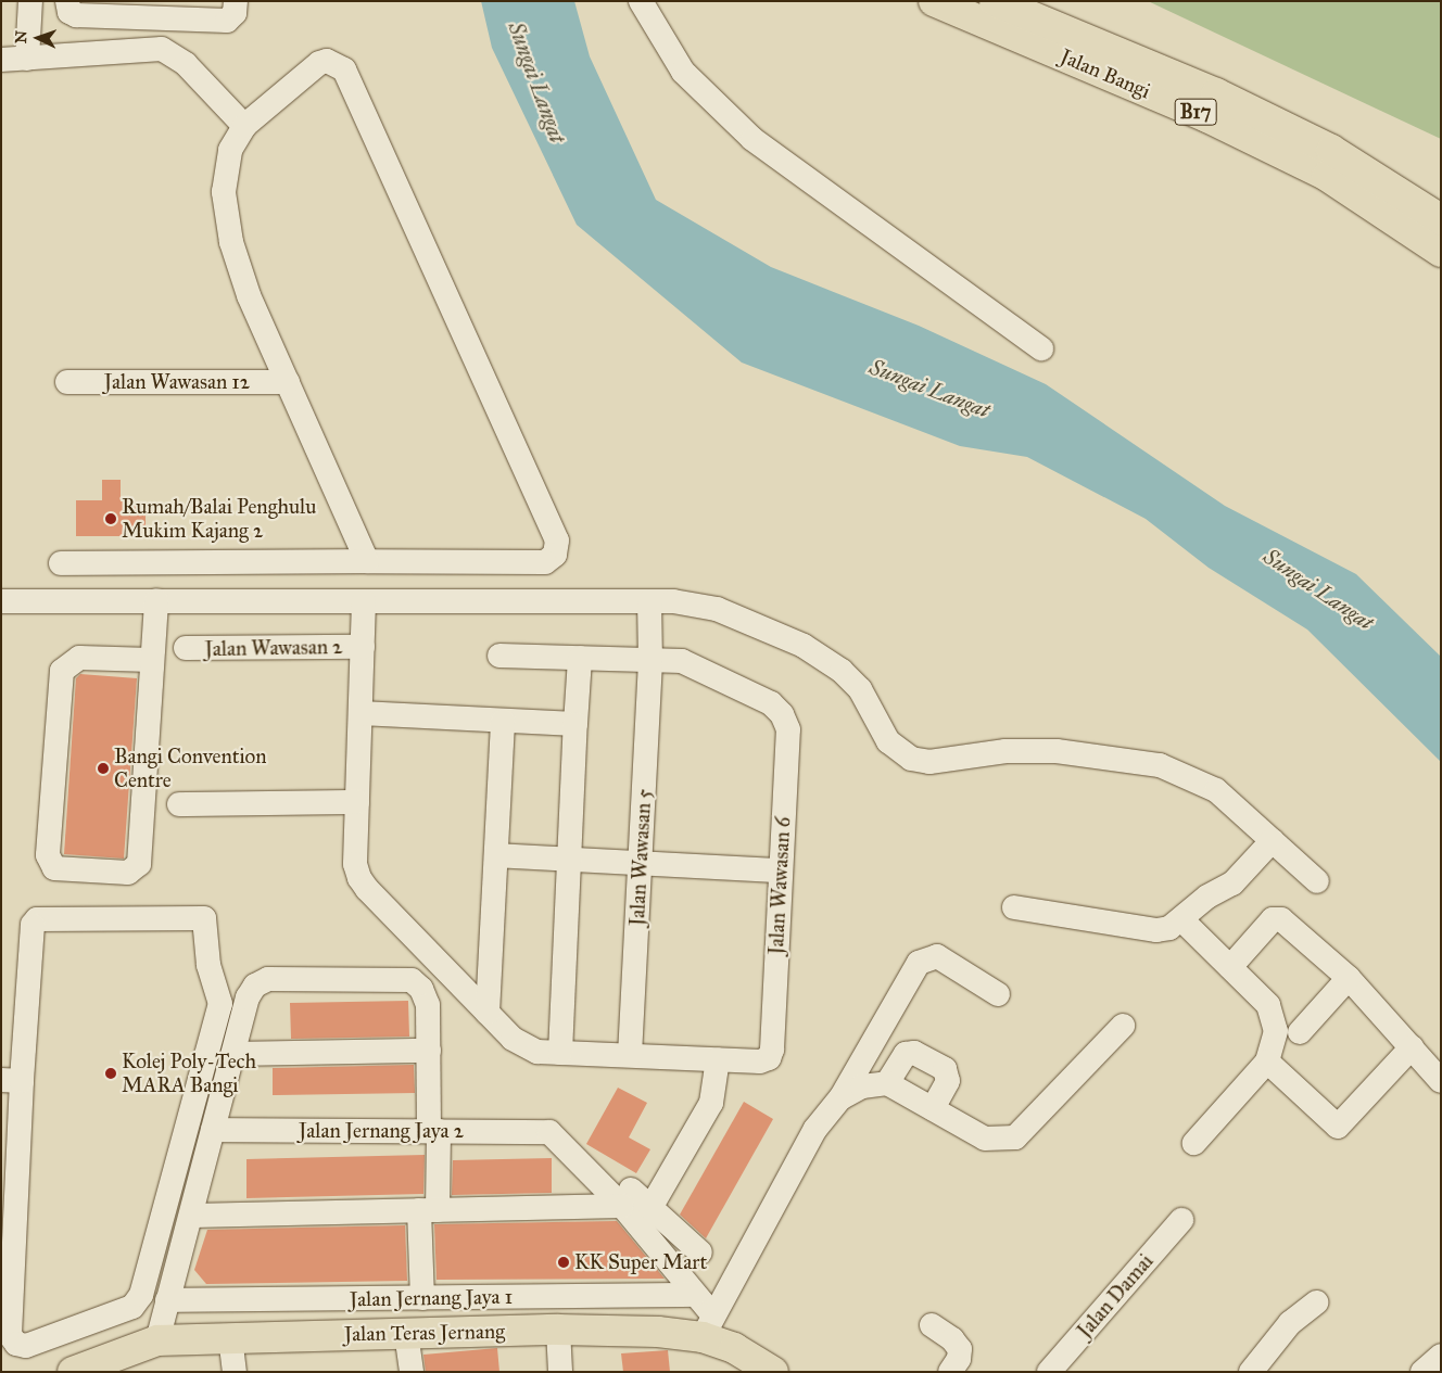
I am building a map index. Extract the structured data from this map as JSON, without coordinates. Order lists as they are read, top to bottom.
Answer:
{
  "streets": {
    "main road": ["Jalan Bangi", "B17", "Jalan Teras Jernang"],
    "street": [
      "Jalan Wawasan 12",
      "Jalan Wawasan 2",
      "Jalan Wawasan 5",
      "Jalan Wawasan 6",
      "Jalan Jernang Jaya 2",
      "Jalan Damai",
      "Jalan Jernang Jaya 1"
    ]
  },
  "crossings": [
    ["Jalan Wawasan 5", "Jalan Wawasan 6"]
  ],
  "water": ["Sungai Langat"],
  "places": [
    "Rumah/Balai Penghulu Mukim Kajang 2",
    "Bangi Convention Centre",
    "Kolej Poly-Tech MARA Bangi",
    "KK Super Mart"
  ],
  "north": "left"
}
